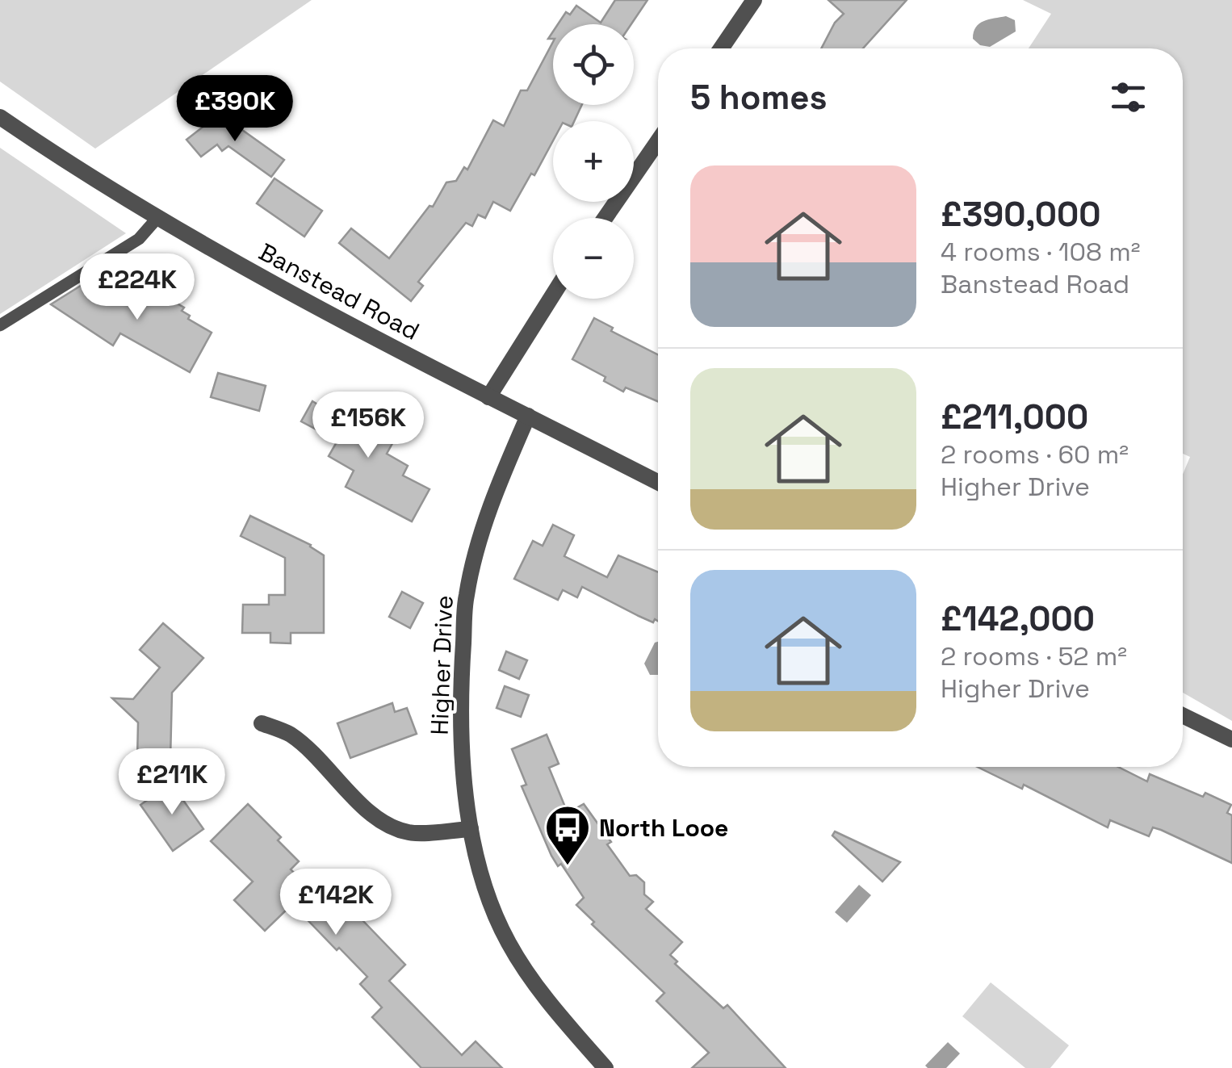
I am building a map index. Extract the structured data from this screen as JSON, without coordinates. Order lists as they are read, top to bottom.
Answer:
{
  "streets": {
    "street": ["Banstead Road", "Higher Drive"]
  },
  "crossings": [
    ["Banstead Road", "Higher Drive"]
  ],
  "places": {
    "bus stop": ["North Looe"]
  },
  "page": {
    "map_buttons": ["+", "−"],
    "heading": "5 homes",
    "price": [
      "£390K",
      "£224K",
      "£156K",
      "£211K",
      "£142K"
    ],
    "list": [
      {
        "name": "£390,000",
        "note": "4 rooms · 108 m² · Banstead Road"
      },
      {
        "name": "£211,000",
        "note": "2 rooms · 60 m² · Higher Drive"
      },
      {
        "name": "£142,000",
        "note": "2 rooms · 52 m² · Higher Drive"
      }
    ]
  }
}
